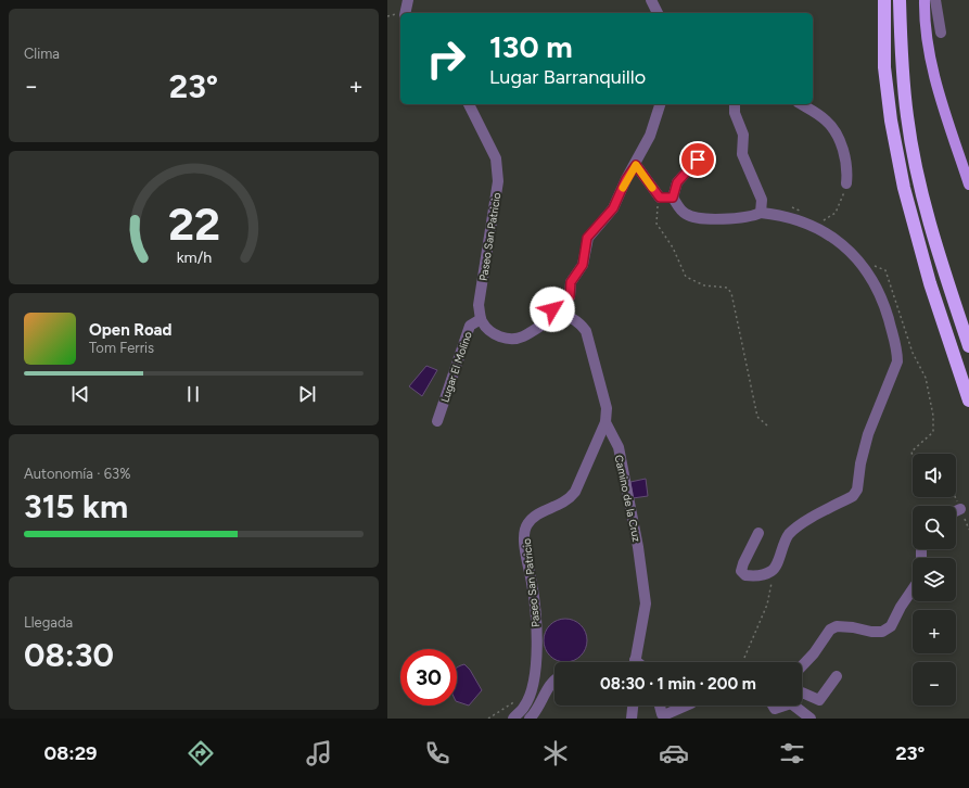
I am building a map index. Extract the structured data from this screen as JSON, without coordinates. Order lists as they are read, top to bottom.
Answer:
{
  "streets": {
    "street": ["Paseo San Patricio", "Lugar El Molino", "Camino de la Cruz"]
  },
  "crossings": [
    ["Paseo San Patricio", "Lugar El Molino"],
    ["Paseo San Patricio", "Camino de la Cruz"]
  ],
  "page": {
    "tile": [
      "Clima",
      ["Autonomía · 63%", "315 km"],
      ["Llegada", "08:30"]
    ],
    "turn": ["130 m", "Lugar Barranquillo"],
    "heat": ["−", "23°", "+"],
    "song": ["Open Road", "Tom Ferris"],
    "map_buttons": ["+", "−"],
    "limit": "30",
    "trip": "08:30 · 1 min · 200 m",
    "tabs": ["08:29", "23°"],
    "gauge": ["22", "km/h"]
  }
}
